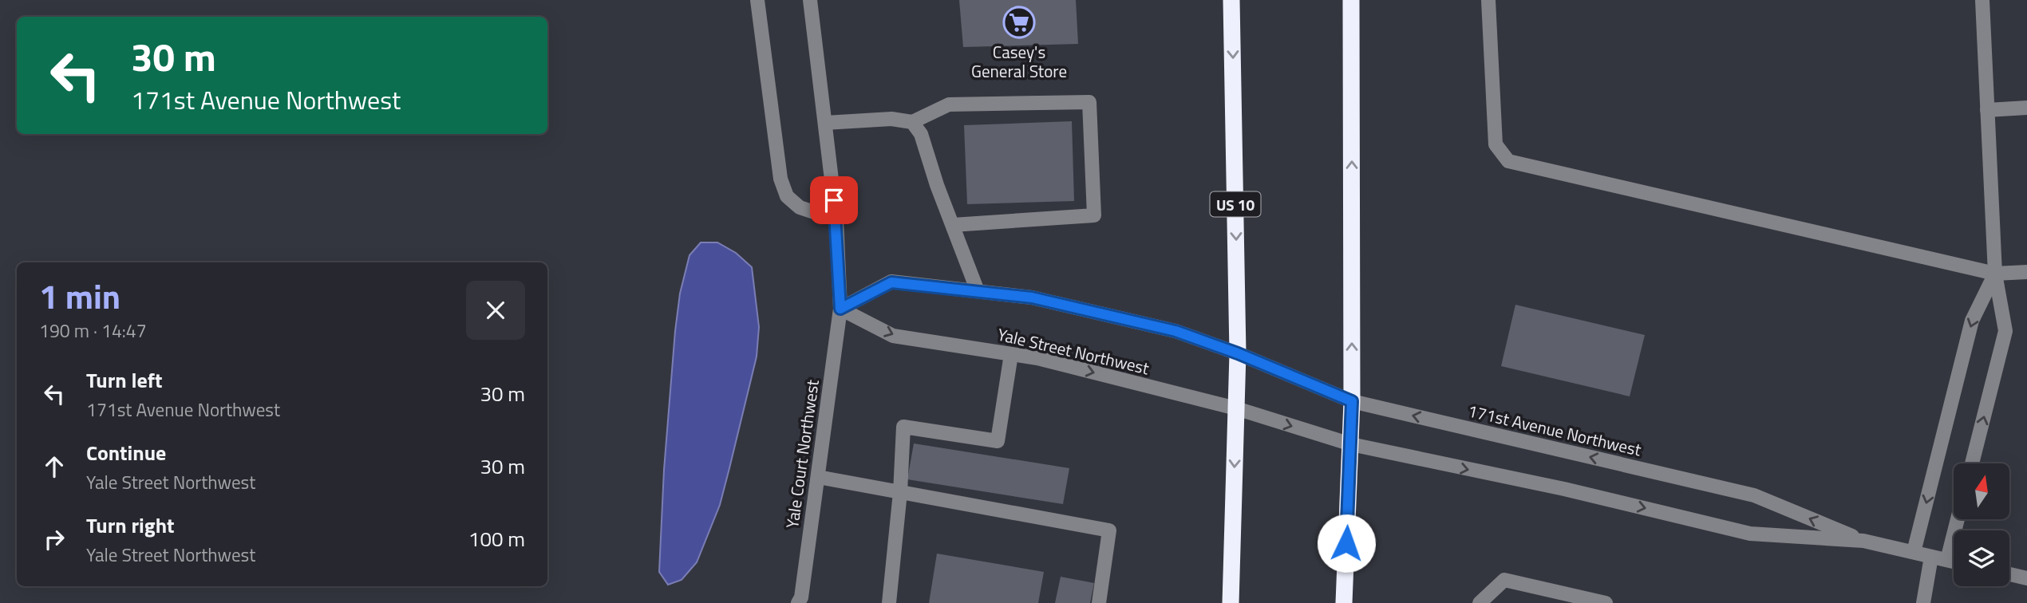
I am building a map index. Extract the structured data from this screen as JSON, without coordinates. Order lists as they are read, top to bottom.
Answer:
{
  "streets": {
    "highway": ["US 10"],
    "street": ["Yale Street Northwest", "171st Avenue Northwest", "Yale Court Northwest"]
  },
  "crossings": [
    ["US 10", "Yale Street Northwest"],
    ["US 10", "171st Avenue Northwest"],
    ["Yale Street Northwest", "171st Avenue Northwest"],
    ["Yale Street Northwest", "Yale Court Northwest"]
  ],
  "places": {
    "supermarket": ["Casey's General Store"]
  },
  "north": "top",
  "page": {
    "turn": ["30 m", "171st Avenue Northwest"],
    "heading": ["1 min", "190 m · 14:47"],
    "list": [
      {
        "name": "Turn left",
        "note": "171st Avenue Northwest",
        "value": "30 m"
      },
      {
        "name": "Continue",
        "note": "Yale Street Northwest",
        "value": "30 m"
      },
      {
        "name": "Turn right",
        "note": "Yale Street Northwest",
        "value": "100 m"
      }
    ]
  }
}
